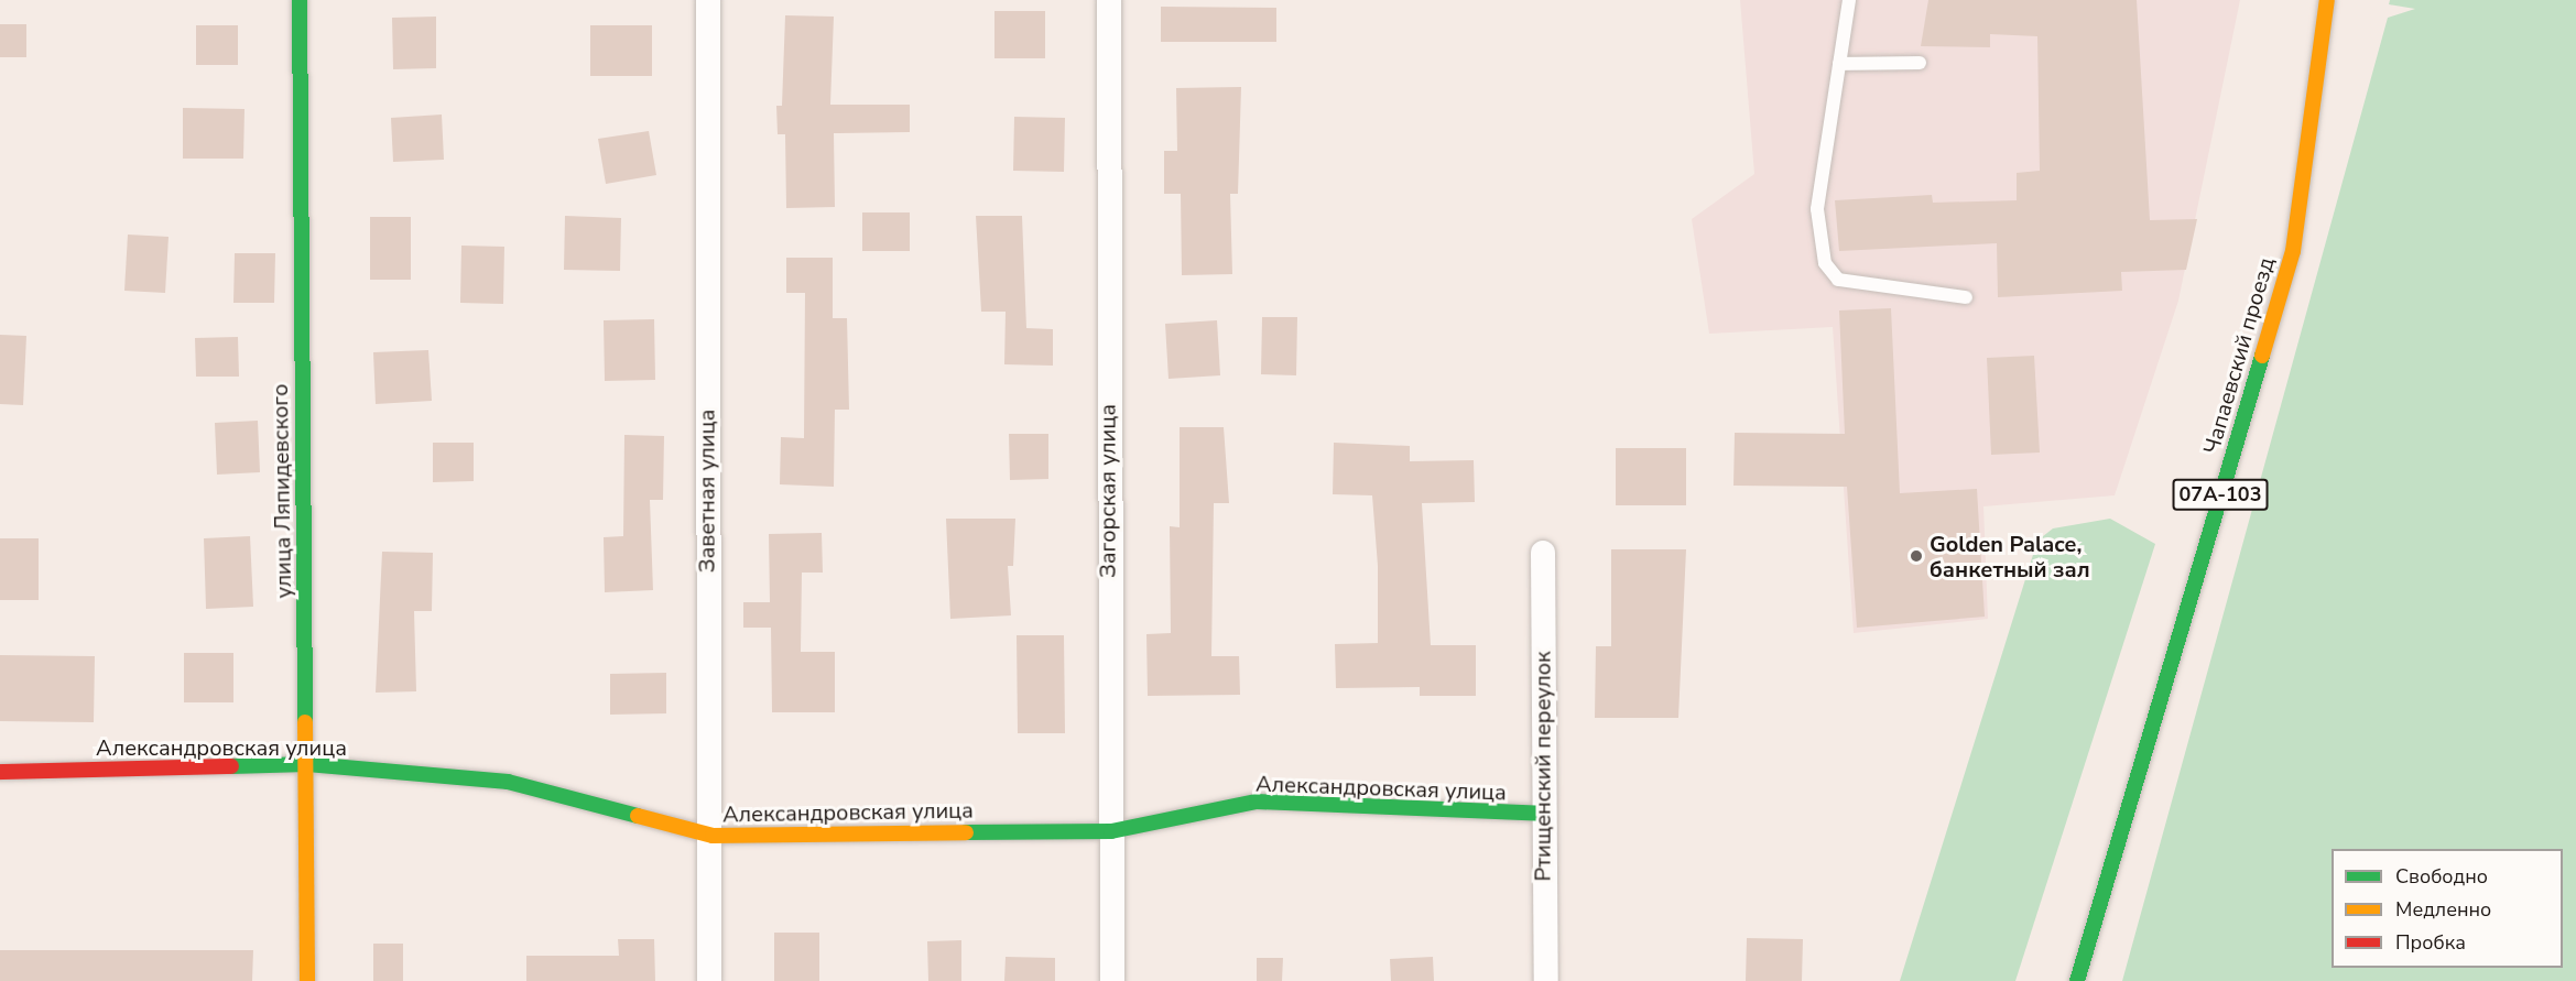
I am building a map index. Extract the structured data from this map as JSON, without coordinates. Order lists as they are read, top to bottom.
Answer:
{
  "streets": {
    "street": [
      "Чапаевский проезд",
      "улица Ляпидевского",
      "Заветная улица",
      "Загорская улица",
      "07А-103",
      "Александровская улица",
      "Ртищенский переулок"
    ]
  },
  "crossings": [
    ["улица Ляпидевского", "Александровская улица"],
    ["Заветная улица", "Александровская улица"],
    ["Загорская улица", "Александровская улица"],
    ["Александровская улица", "Ртищенский переулок"]
  ],
  "places": ["Golden Palace, банкетный зал"],
  "legend": ["Свободно", "Медленно", "Пробка"]
}
